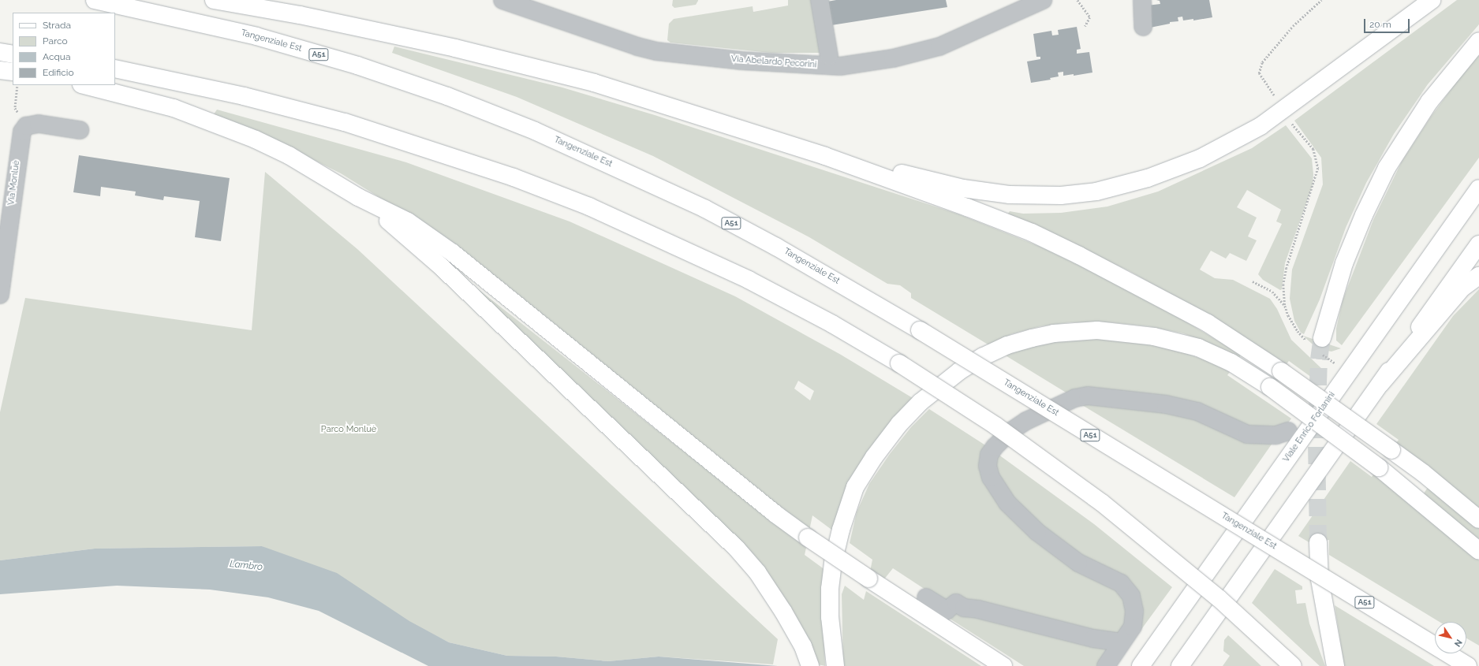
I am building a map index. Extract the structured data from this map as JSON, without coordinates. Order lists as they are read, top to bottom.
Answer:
{
  "streets": {
    "main road": ["Tangenziale Est", "A51", "Viale Enrico Forlanini"],
    "street": ["Via Abelardo Pecorini", "Via Monluè"]
  },
  "water": ["Lambro"],
  "parks": ["Parco Monluè"],
  "legend": [
    "Strada",
    "Parco",
    "Acqua",
    "Edificio"
  ],
  "scale_bar": "20 m",
  "north": "bottom right"
}
